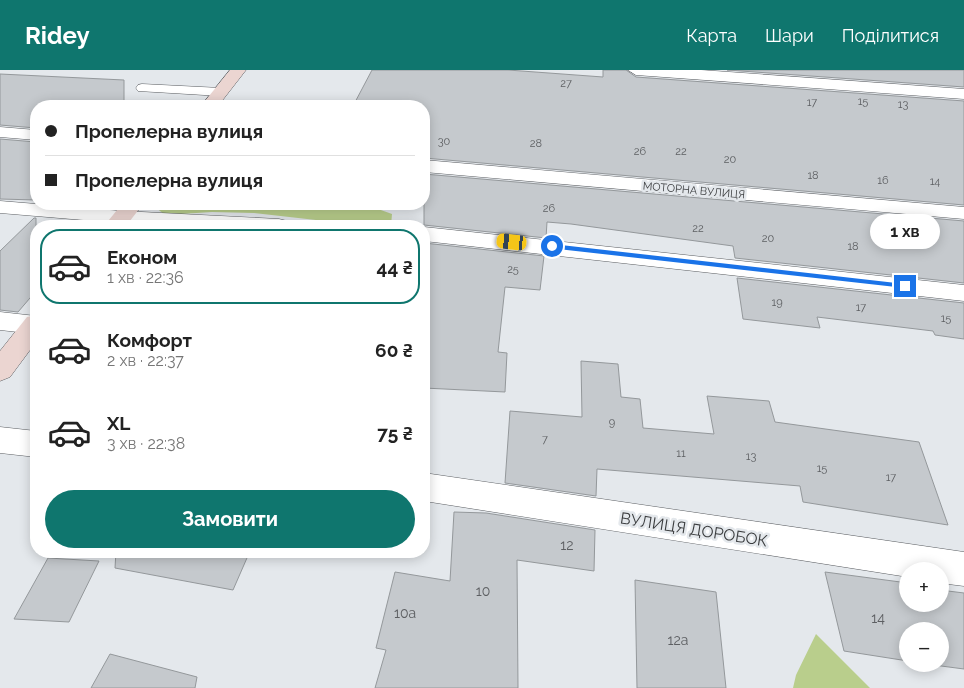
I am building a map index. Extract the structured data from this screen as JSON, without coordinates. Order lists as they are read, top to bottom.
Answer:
{
  "streets": {
    "street": ["МОТОРНА ВУЛИЦЯ", "ВУЛИЦЯ ДОРОБОК"]
  },
  "house_numbers": [
    "27",
    "15",
    "17",
    "13",
    "30",
    "28",
    "26",
    "22",
    "20",
    "18",
    "16",
    "14",
    "26",
    "22",
    "20",
    "18",
    "25",
    "19",
    "17",
    "15",
    "9",
    "7",
    "11",
    "13",
    "15",
    "17",
    "12",
    "10",
    "10а",
    "14",
    "12а"
  ],
  "page": {
    "header": "Ridey",
    "nav": ["Карта", "Шари", "Поділитися"],
    "banner": ["Пропелерна вулиця", "Пропелерна вулиця"],
    "bubble": "1 хв",
    "list": [
      {
        "name": "Економ",
        "note": "1 хв · 22:36",
        "value": "44 ₴"
      },
      {
        "name": "Комфорт",
        "note": "2 хв · 22:37",
        "value": "60 ₴"
      },
      {
        "name": "XL",
        "note": "3 хв · 22:38",
        "value": "75 ₴"
      }
    ],
    "buttons": "Замовити",
    "map_buttons": ["+", "−"]
  }
}
